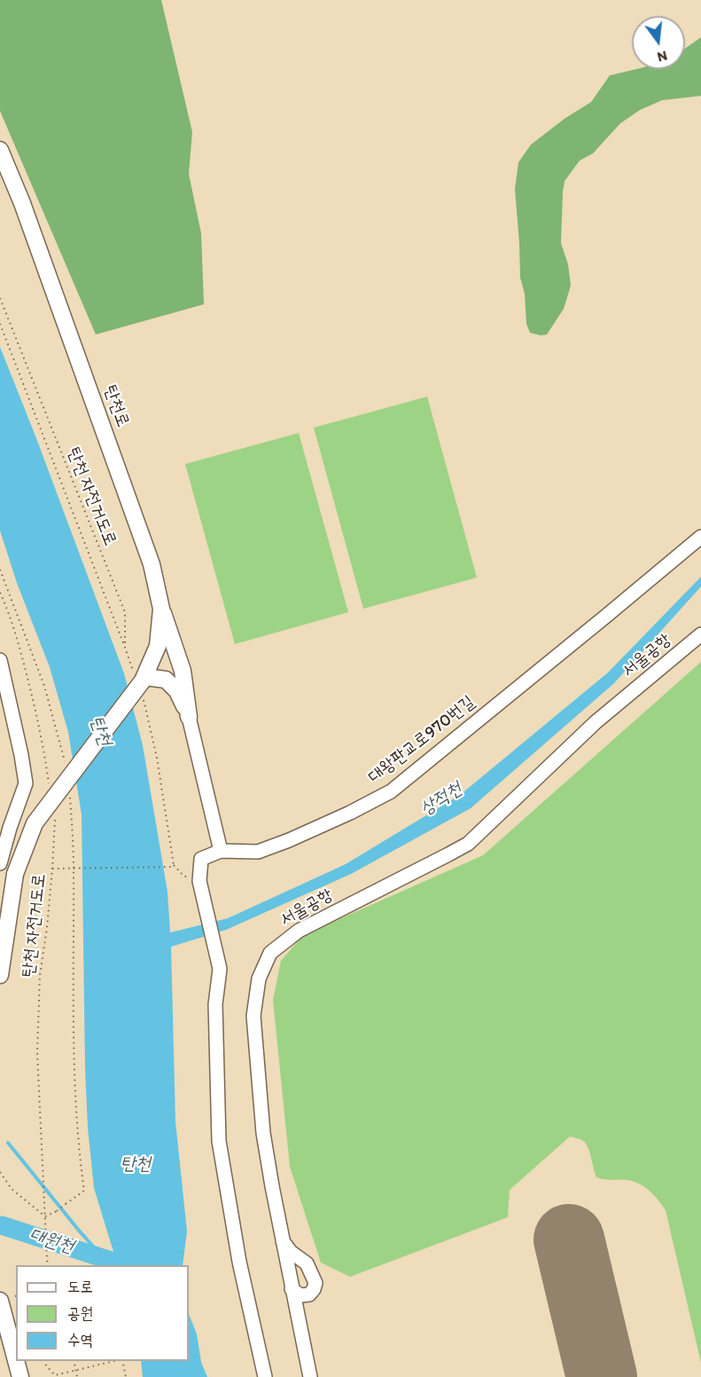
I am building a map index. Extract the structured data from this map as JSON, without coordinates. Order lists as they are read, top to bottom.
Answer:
{
  "streets": {
    "main road": ["탄천로"],
    "street": ["서울공항", "대왕판교로970번길"],
    "path": ["탄천 자전거도로"]
  },
  "crossings": [
    ["탄천로", "탄천 자전거도로"]
  ],
  "water": ["탄천", "상적천", "대원천"],
  "legend": ["도로", "공원", "수역"],
  "north": "bottom"
}
